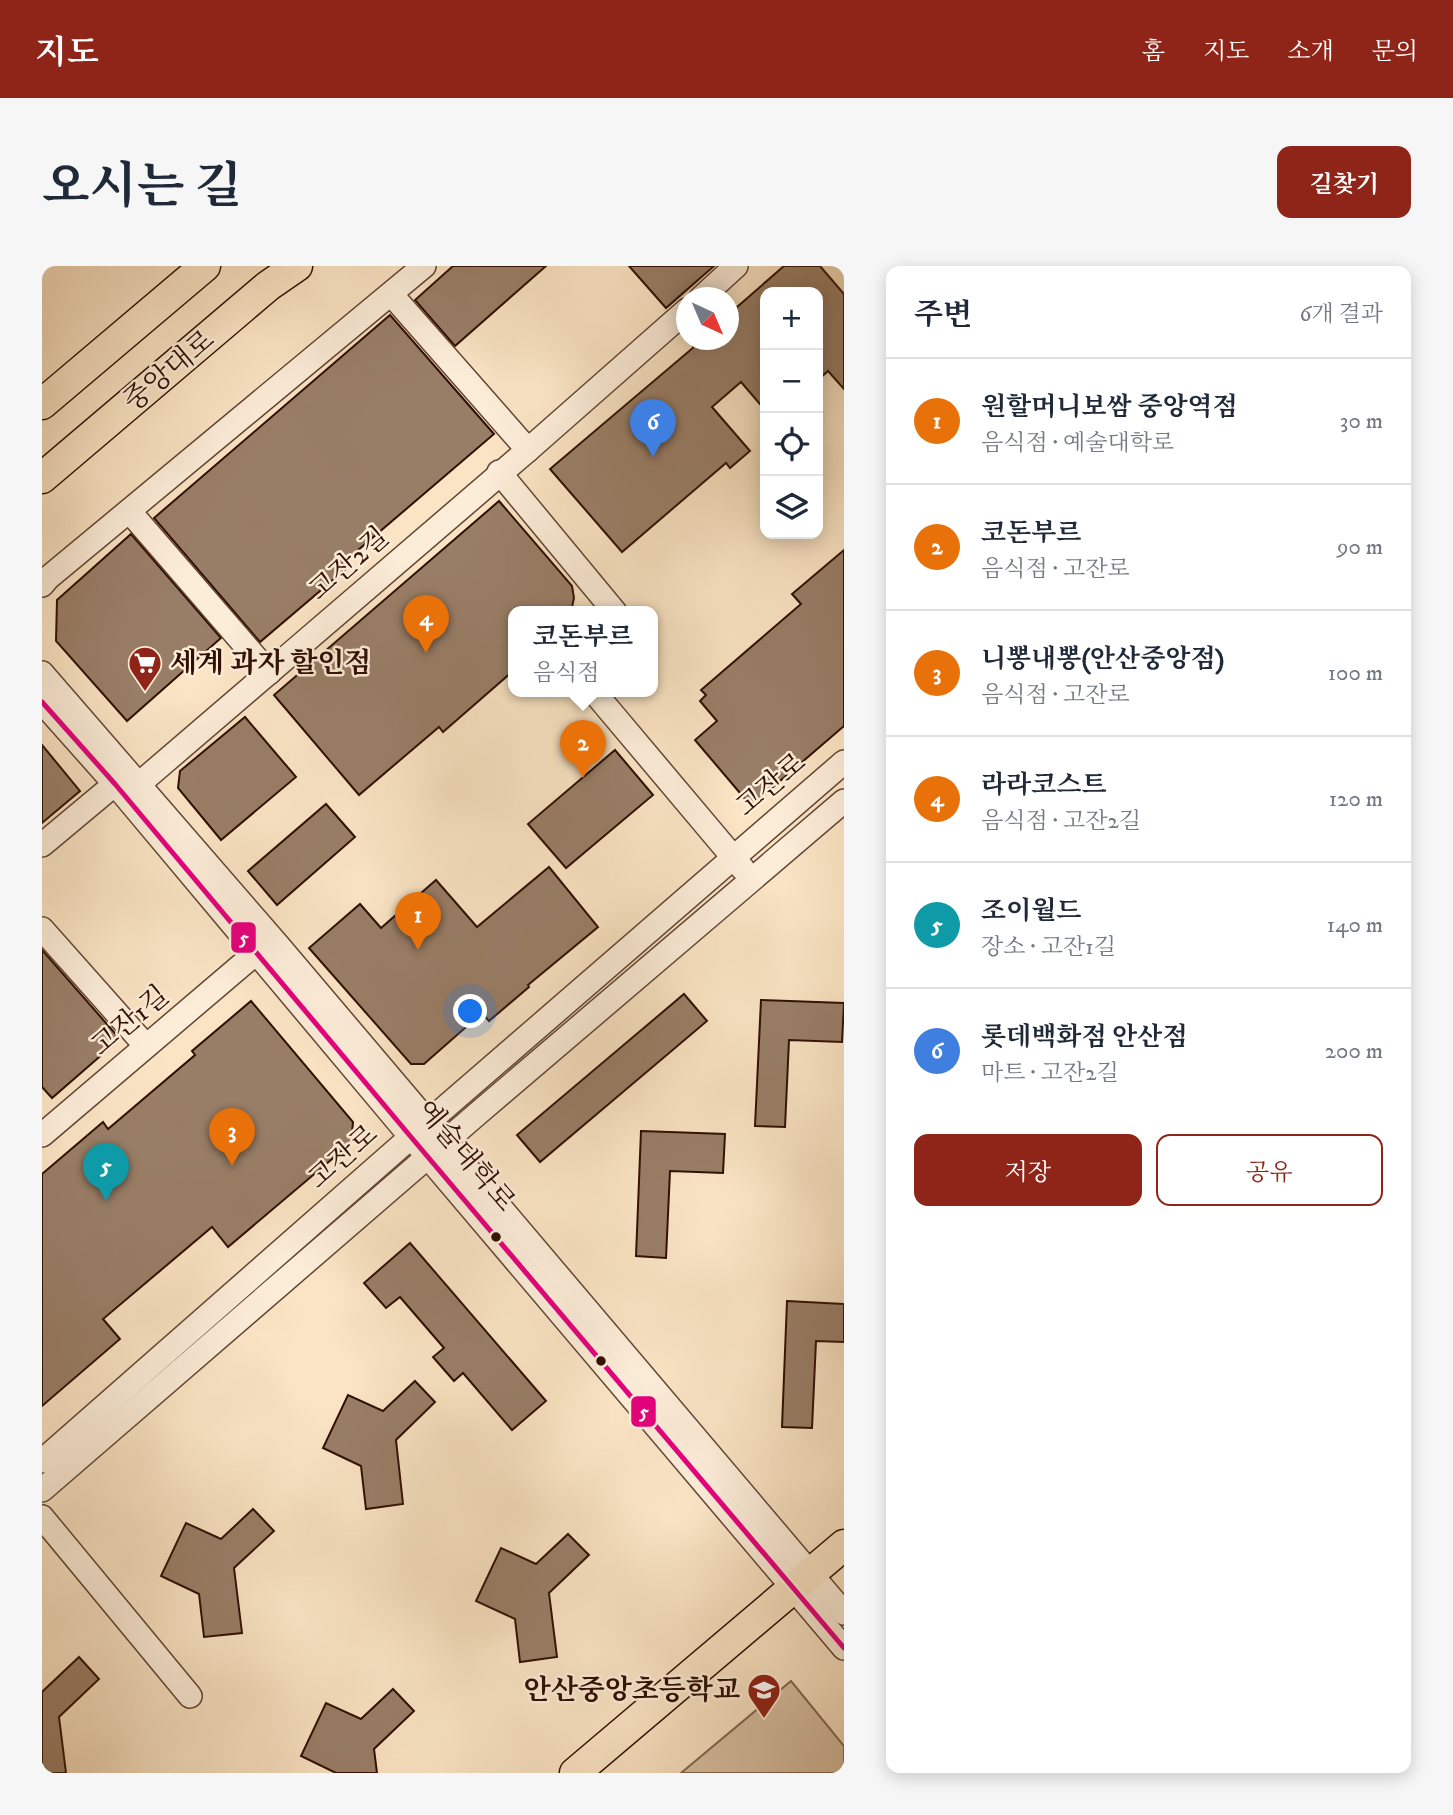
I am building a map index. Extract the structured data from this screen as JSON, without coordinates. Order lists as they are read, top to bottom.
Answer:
{
  "streets": {
    "main road": ["중앙대로"],
    "street": [
      "고잔2길",
      "고잔로",
      "고잔1길",
      "예술대학로"
    ]
  },
  "crossings": [
    ["고잔2길", "예술대학로"],
    ["고잔로", "예술대학로"],
    ["고잔1길", "예술대학로"]
  ],
  "places": {
    "supermarket": ["세계 과자 할인점"],
    "school or university": ["안산중앙초등학교"]
  },
  "lines": ["transit line 5"],
  "north": "bottom right",
  "page": {
    "header": "지도",
    "nav": [
      "홈",
      "지도",
      "소개",
      "문의"
    ],
    "title": "오시는 길",
    "buttons": [
      "길찾기",
      ["저장", "공유"]
    ],
    "heading": ["주변", "6개 결과"],
    "map_buttons": ["+", "−"],
    "list": [
      {
        "mark": "1",
        "name": "원할머니보쌈 중앙역점",
        "note": "음식점 · 예술대학로",
        "value": "30 m"
      },
      {
        "mark": "2",
        "name": "코돈부르",
        "note": "음식점 · 고잔로",
        "value": "90 m"
      },
      {
        "mark": "3",
        "name": "니뽕내뽕(안산중앙점)",
        "note": "음식점 · 고잔로",
        "value": "100 m"
      },
      {
        "mark": "4",
        "name": "라라코스트",
        "note": "음식점 · 고잔2길",
        "value": "120 m"
      },
      {
        "mark": "5",
        "name": "조이월드",
        "note": "장소 · 고잔1길",
        "value": "140 m"
      },
      {
        "mark": "6",
        "name": "롯데백화점 안산점",
        "note": "마트 · 고잔2길",
        "value": "200 m"
      }
    ],
    "pins": [
      "6",
      "4",
      "2",
      "1",
      "3",
      "5"
    ],
    "popup": ["코돈부르", "음식점"]
  }
}
